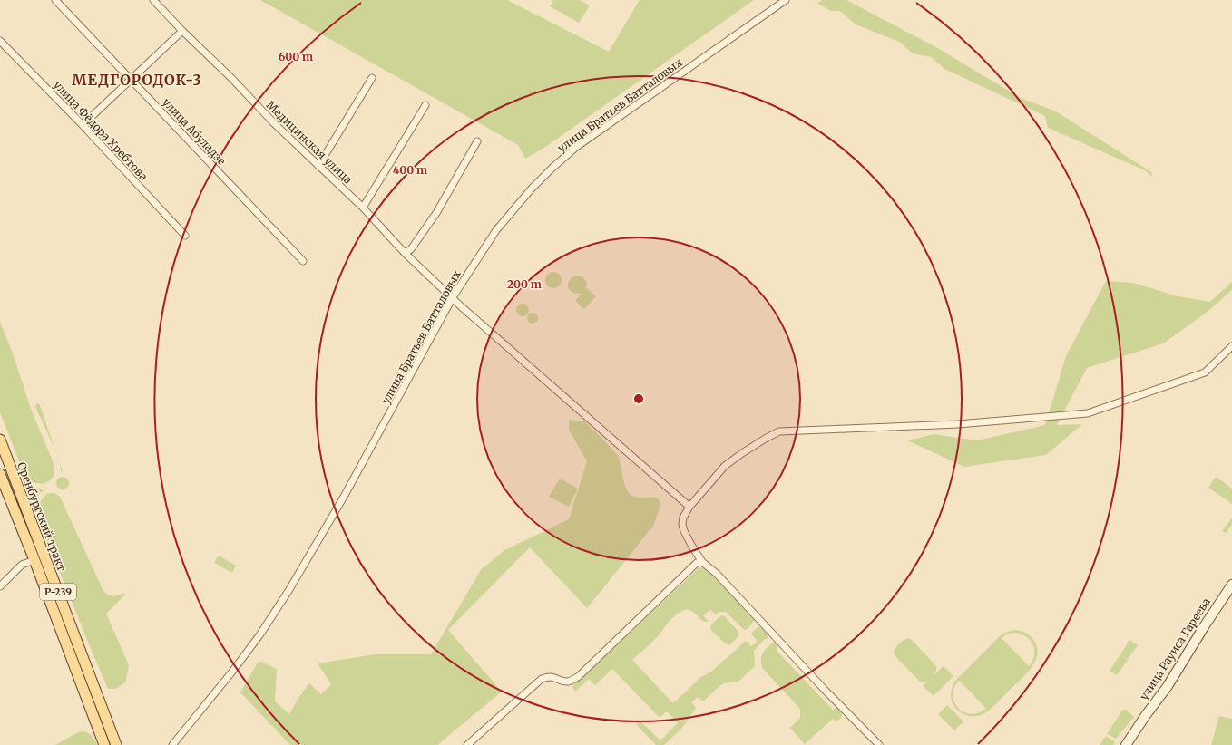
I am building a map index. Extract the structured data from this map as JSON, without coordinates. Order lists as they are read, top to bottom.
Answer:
{
  "streets": {
    "main road": ["Оренбургский тракт", "Р-239"],
    "street": [
      "улица Братьев Батталовых",
      "улица Фёдора Хребтова",
      "улица Абуладзе",
      "Медицинская улица",
      "улица Рауиса Гареева"
    ]
  },
  "crossings": [
    ["улица Братьев Батталовых", "Медицинская улица"]
  ],
  "districts": ["МЕДГОРОДОК-3"],
  "rings": ["600 m", "400 m", "200 m"]
}
